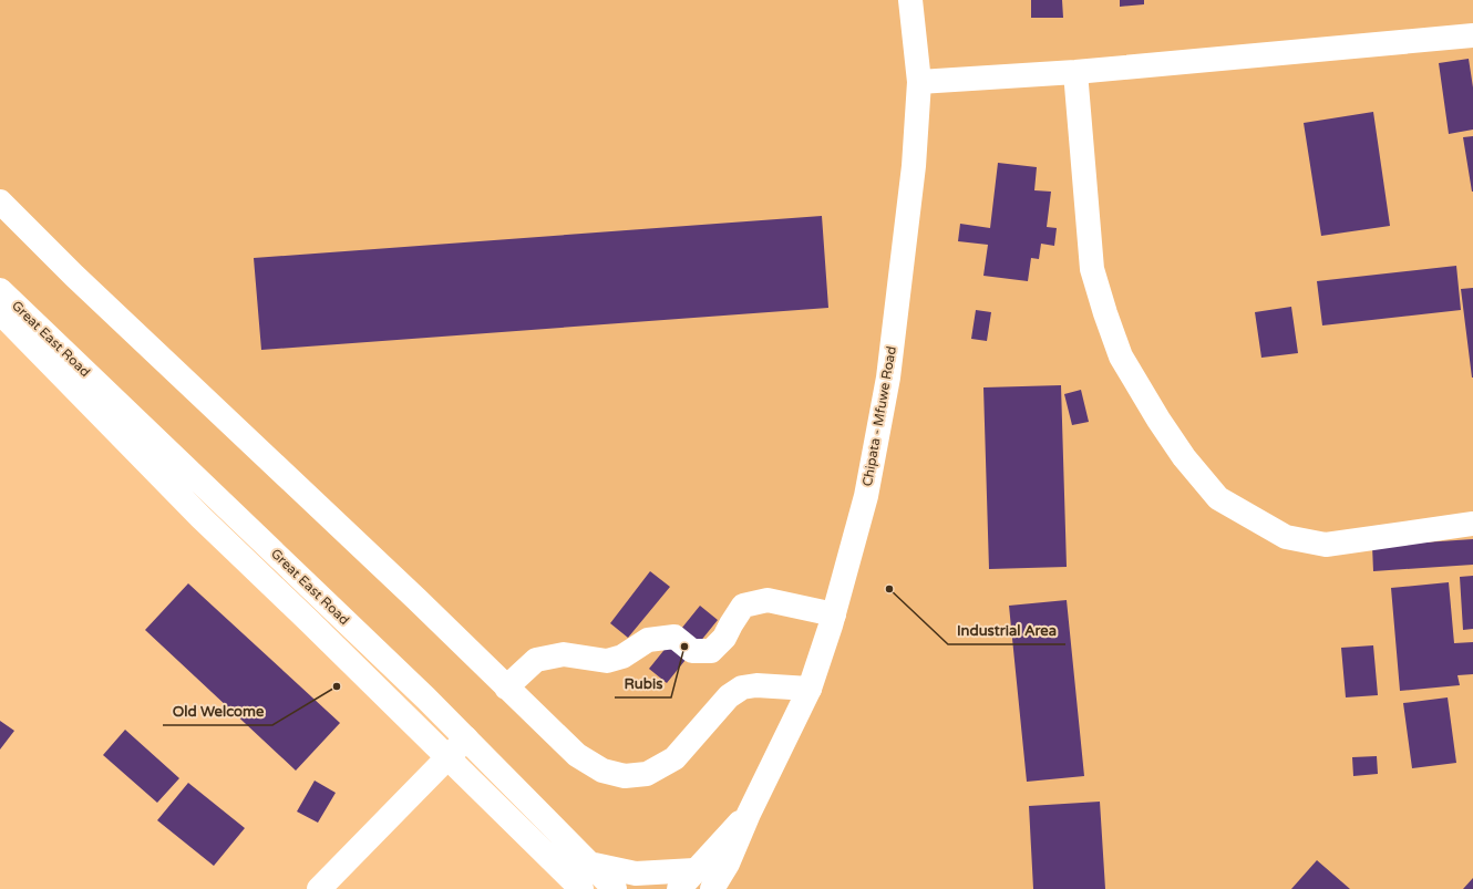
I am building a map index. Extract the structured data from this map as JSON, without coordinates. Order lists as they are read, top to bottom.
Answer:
{
  "streets": {
    "main road": ["Great East Road", "Chipata - Mfuwe Road"]
  },
  "places": ["Industrial Area", "Rubis", "Old Welcome"]
}
